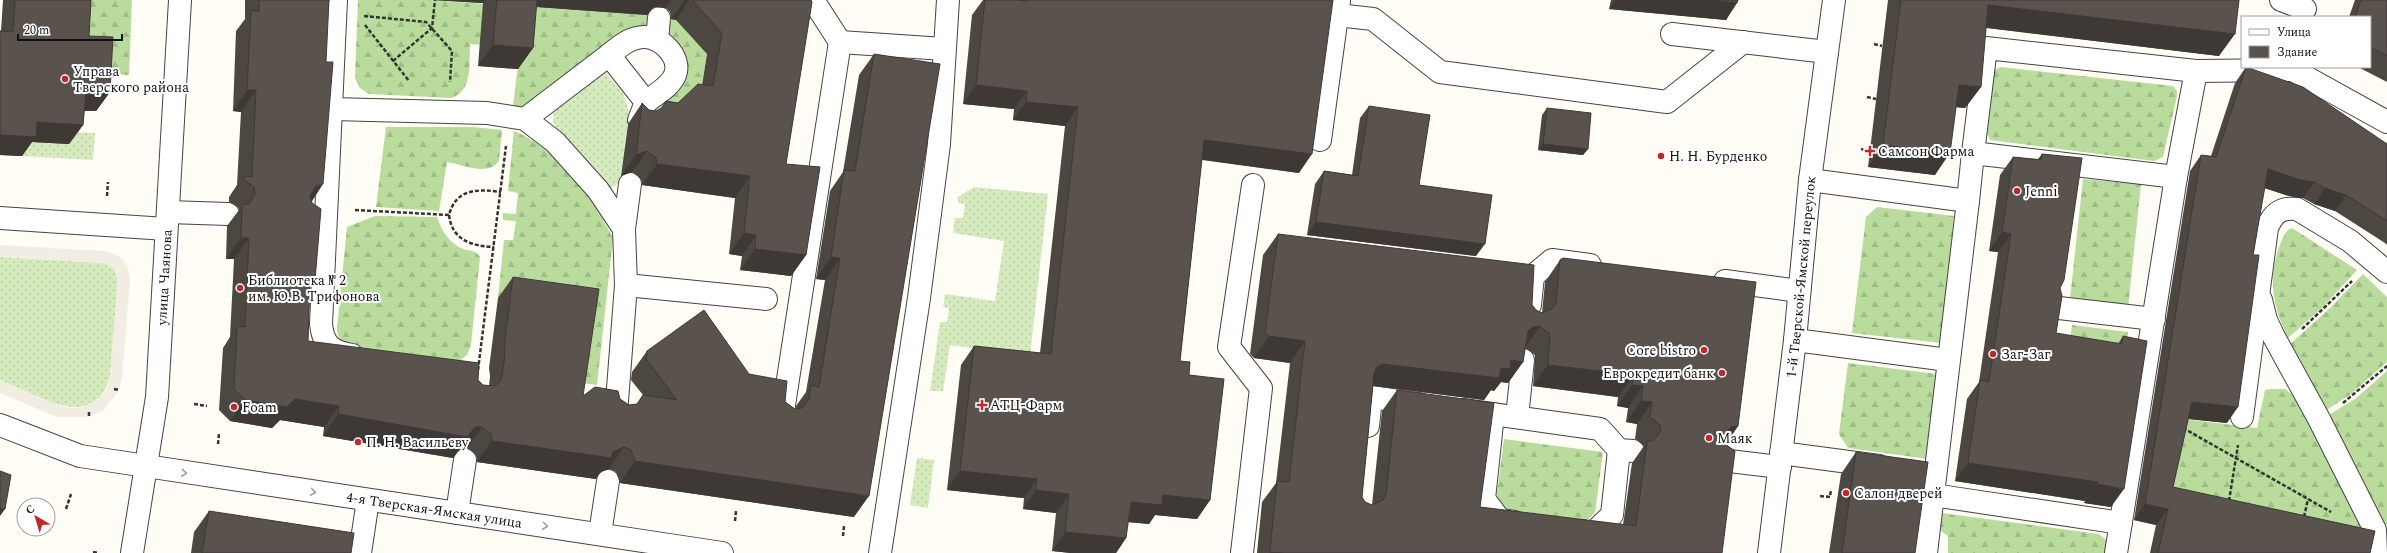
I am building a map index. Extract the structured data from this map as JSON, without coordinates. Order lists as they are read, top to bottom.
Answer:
{
  "streets": {
    "street": ["1-й Тверской-Ямской переулок", "улица Чаянова", "4-я Тверская-Ямская улица"]
  },
  "crossings": [
    ["улица Чаянова", "4-я Тверская-Ямская улица"]
  ],
  "one_way": ["4-я Тверская-Ямская улица"],
  "places": {
    "other": [
      "Управа Тверского района",
      "Н. Н. Бурденко",
      "Jenni",
      "Библиотека № 2 им. Ю.В. Трифонова",
      "Core bistro",
      "Заг-Заг",
      "Еврокредит банк",
      "Foam",
      "Маяк",
      "П. Н. Васильеву",
      "Салон дверей"
    ],
    "health": ["Самсон Фарма", "АТЦ-Фарм"]
  },
  "legend": ["Улица", "Здание"],
  "scale_bar": "20 m",
  "north": "top left"
}
